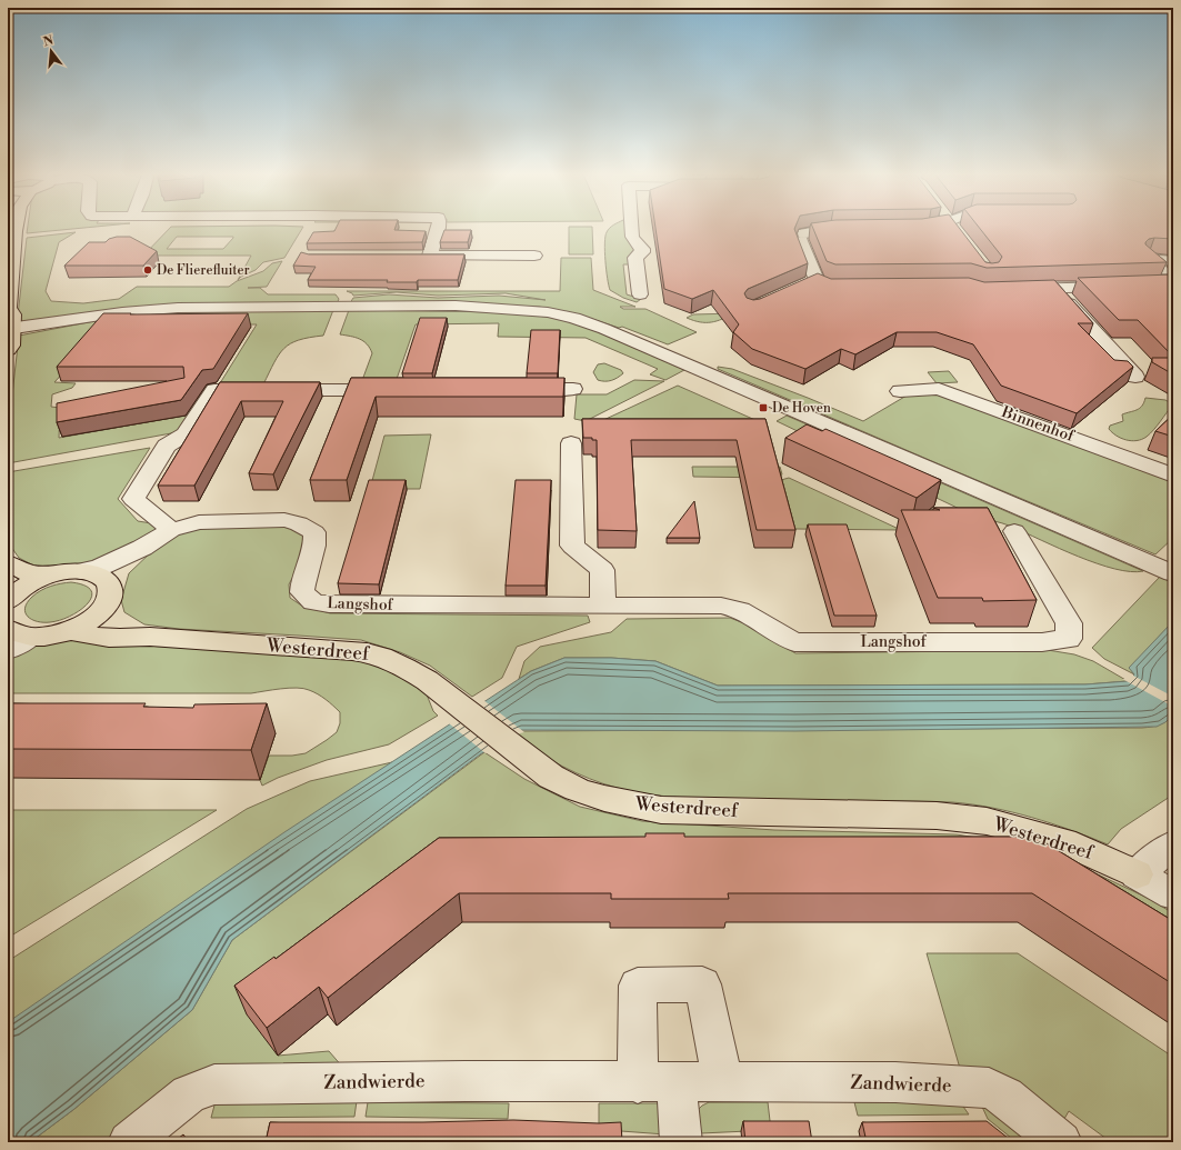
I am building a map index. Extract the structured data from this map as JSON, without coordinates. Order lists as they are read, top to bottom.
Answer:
{
  "streets": {
    "main road": ["Westerdreef"],
    "street": ["Binnenhof", "Langshof", "Zandwierde"]
  },
  "places": {
    "other": ["De Flierefluiter"],
    "transit": ["De Hoven"]
  },
  "north": "top"
}
